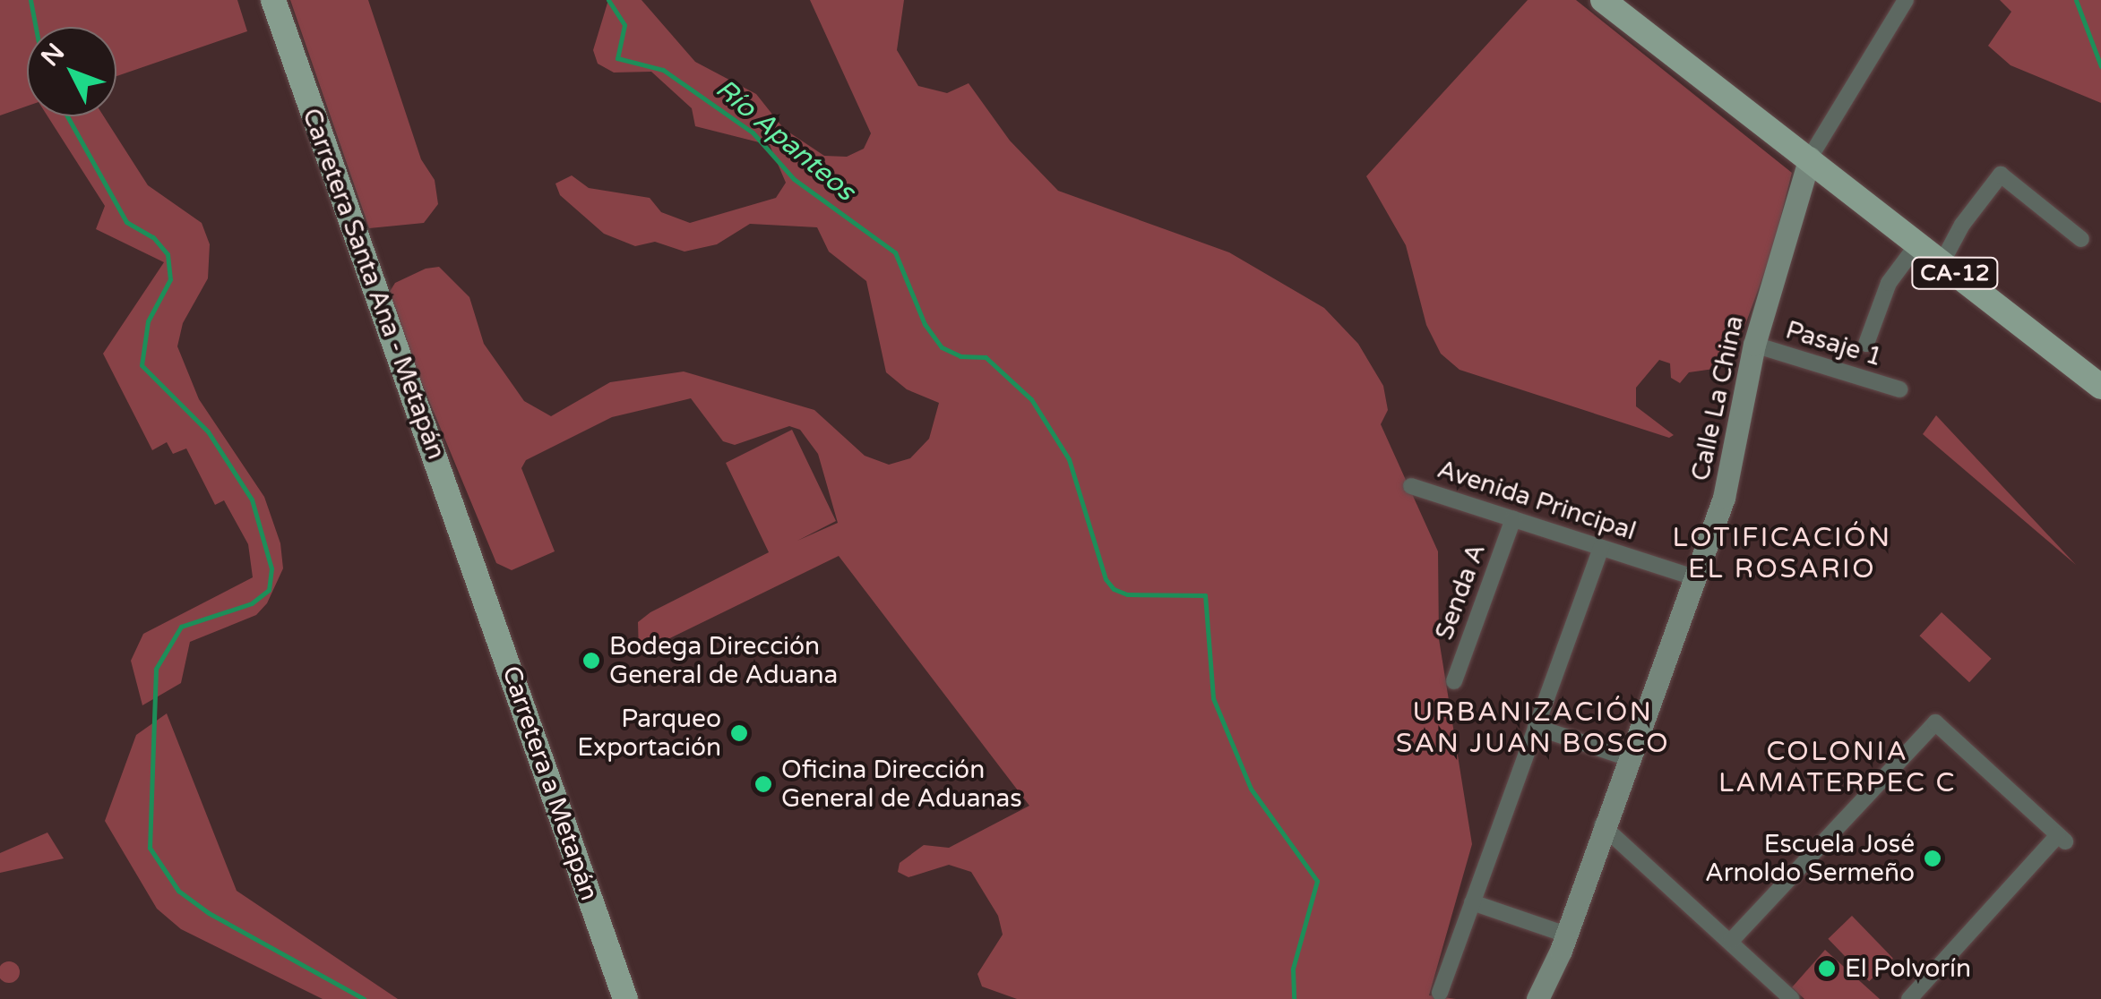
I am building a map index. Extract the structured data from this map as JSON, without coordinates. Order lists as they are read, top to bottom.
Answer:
{
  "streets": {
    "main road": [
      "CA-12",
      "Carretera Santa Ana - Metapán",
      "Calle La China",
      "Carretera a Metapán"
    ],
    "street": ["Pasaje 1", "Avenida Principal", "Senda A"]
  },
  "crossings": [
    ["CA-12", "Calle La China"],
    ["Carretera Santa Ana - Metapán", "Carretera a Metapán"],
    ["Pasaje 1", "Calle La China"],
    ["Calle La China", "Avenida Principal"],
    ["Avenida Principal", "Senda A"]
  ],
  "districts": ["LOTIFICACIÓN EL ROSARIO", "URBANIZACIÓN SAN JUAN BOSCO", "COLONIA LAMATERPEC C"],
  "water": ["Río Apanteos"],
  "places": [
    "Bodega Dirección General de Aduana",
    "Parqueo Exportación",
    "Oficina Dirección General de Aduanas",
    "Escuela José Arnoldo Sermeño",
    "El Polvorín"
  ],
  "north": "top left"
}
